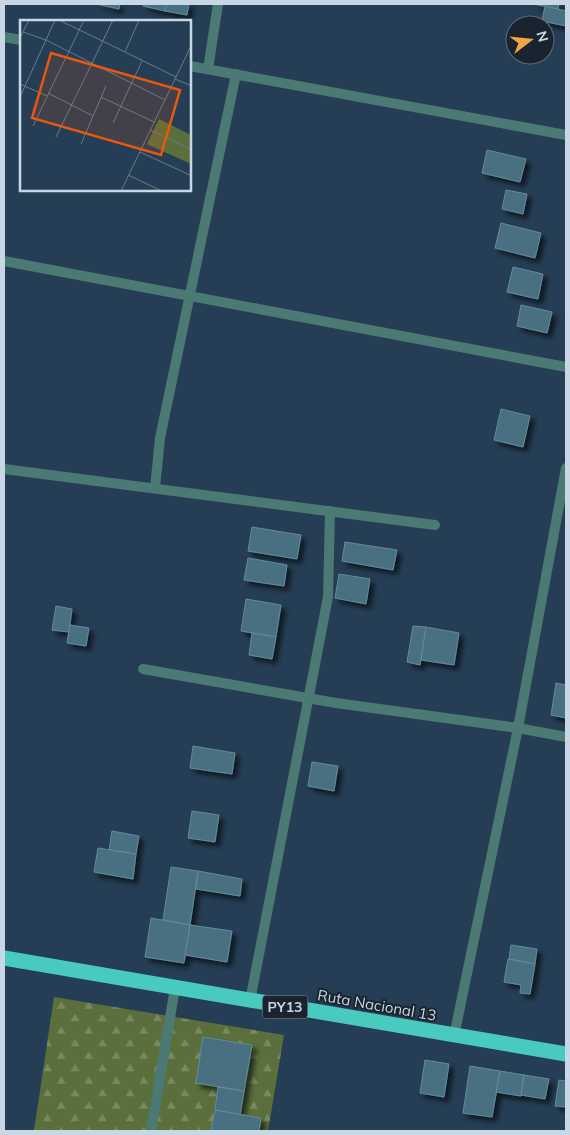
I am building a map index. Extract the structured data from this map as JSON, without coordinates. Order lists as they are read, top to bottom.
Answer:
{
  "streets": {
    "highway": ["Ruta Nacional 13", "PY13"]
  },
  "north": "right"
}
